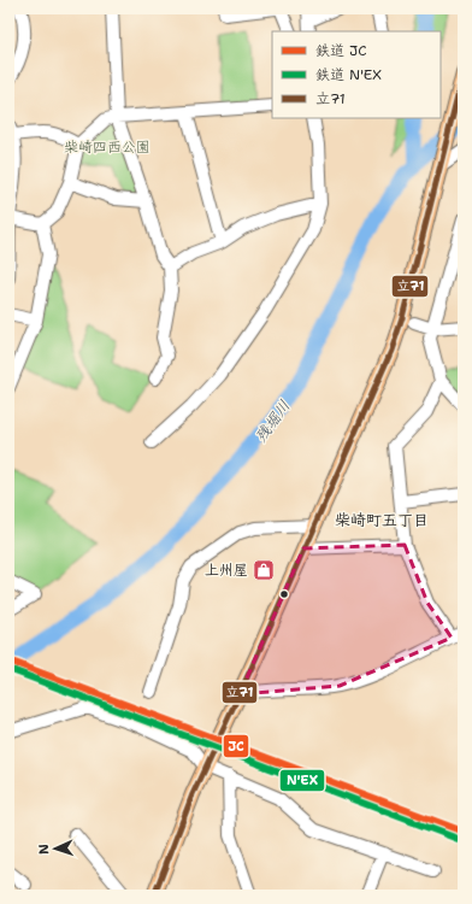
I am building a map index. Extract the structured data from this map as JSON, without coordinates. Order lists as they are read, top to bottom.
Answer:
{
  "districts": ["柴崎町五丁目"],
  "water": ["残堀川"],
  "parks": ["柴崎四西公園"],
  "places": {
    "shop": ["上州屋"]
  },
  "lines": ["transit line 立71", "rail line JC", "rail line N'EX"],
  "legend": ["鉄道 JC", "鉄道 N'EX", "立71"],
  "north": "left"
}
